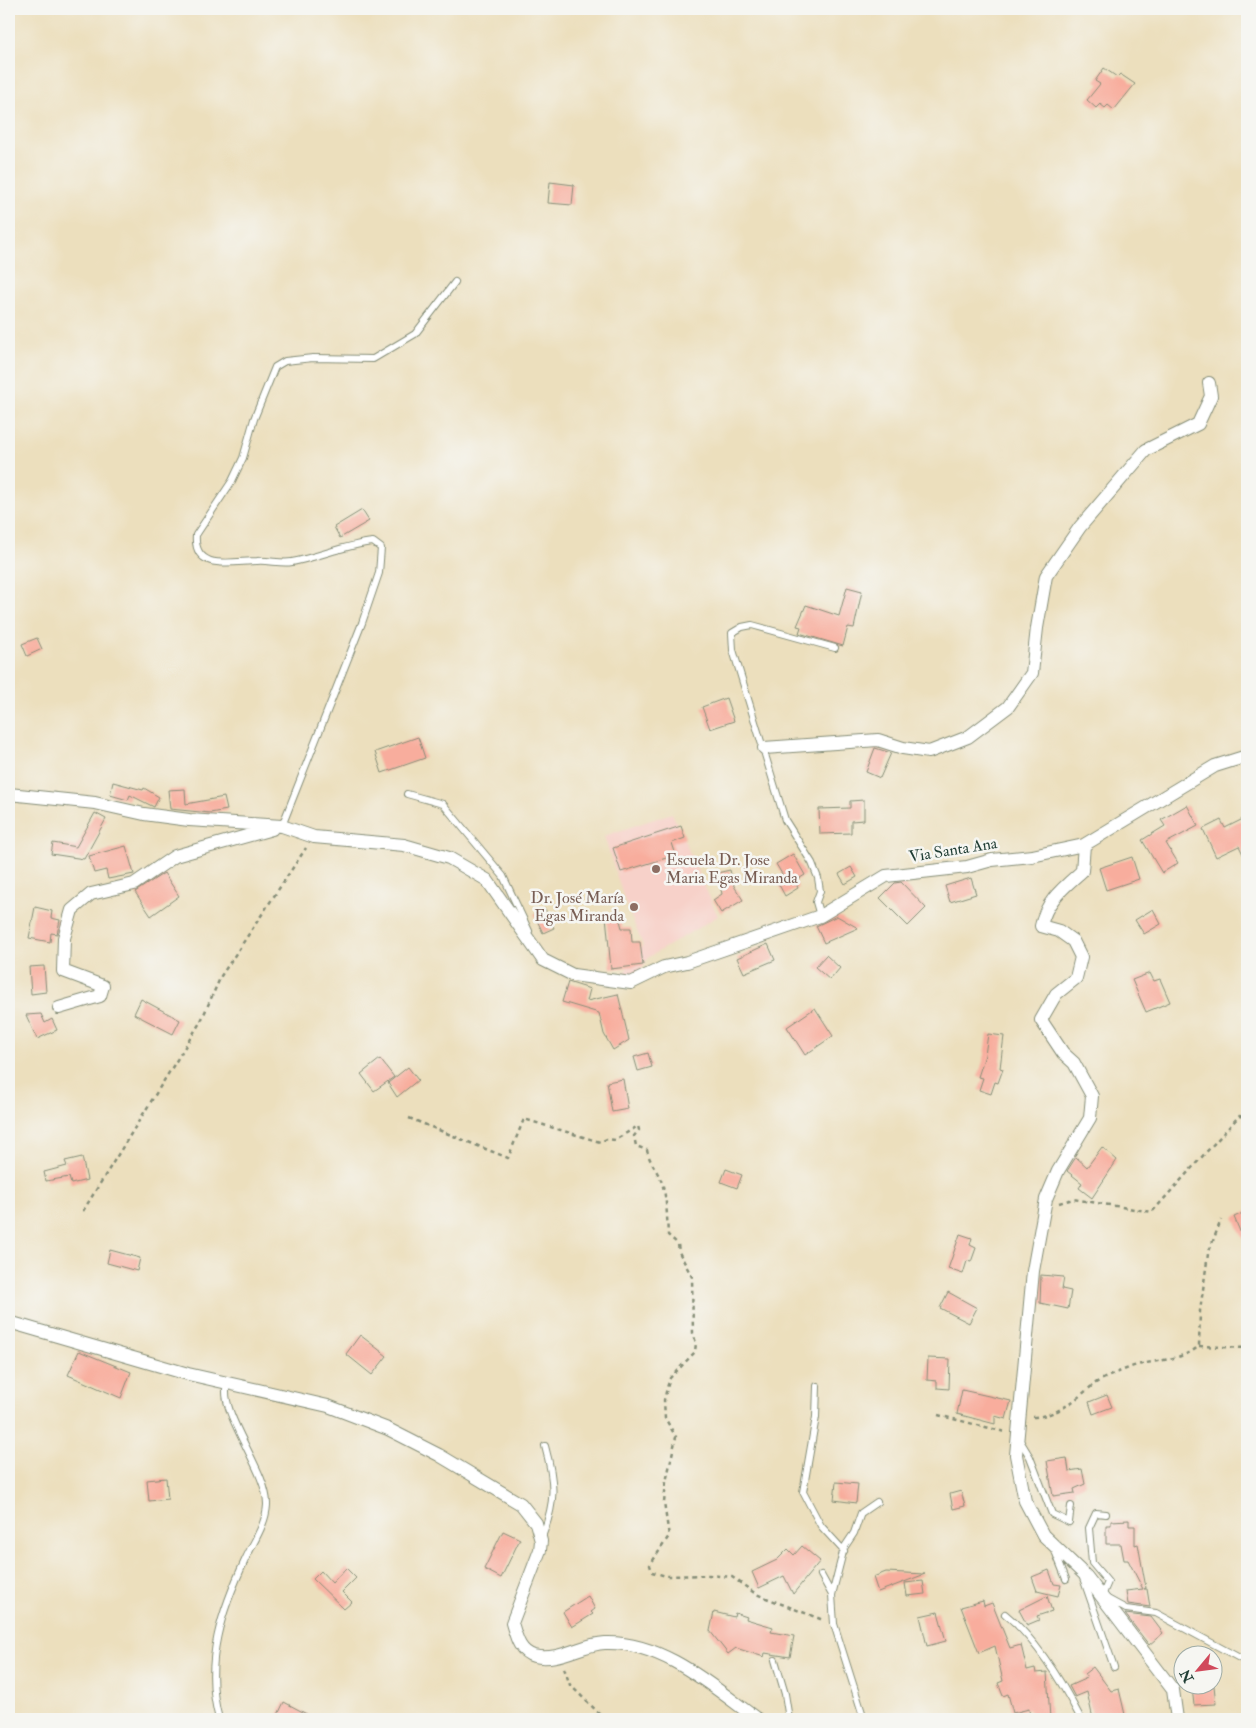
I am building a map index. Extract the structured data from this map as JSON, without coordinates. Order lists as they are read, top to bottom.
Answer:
{
  "streets": {
    "street": ["Via Santa Ana"]
  },
  "places": ["Escuela Dr. Jose Maria Egas Miranda", "Dr. José María Egas Miranda"],
  "north": "bottom left"
}
